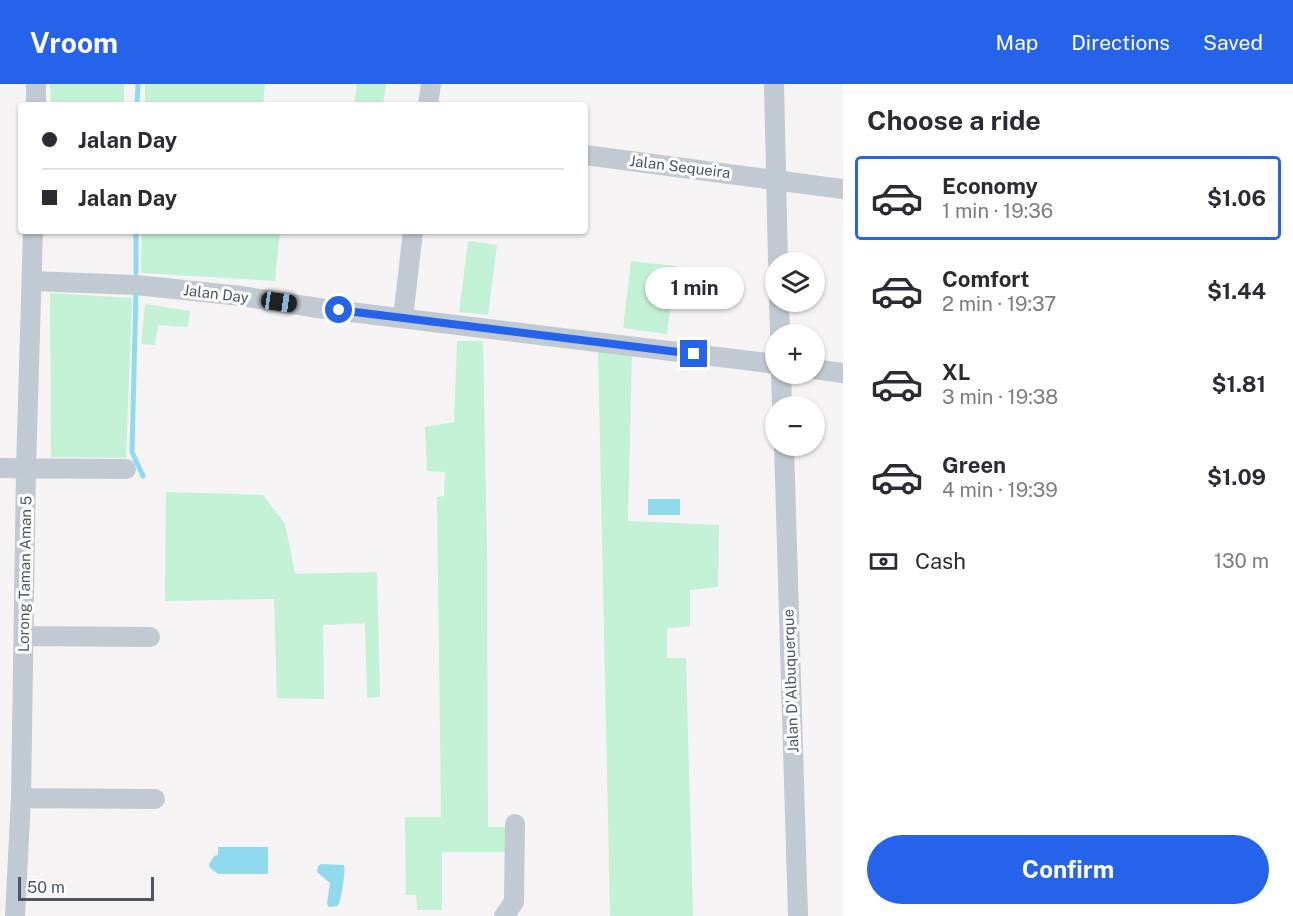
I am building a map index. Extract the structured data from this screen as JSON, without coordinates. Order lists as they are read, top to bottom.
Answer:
{
  "streets": {
    "street": [
      "Jalan Sequeira",
      "Jalan Day",
      "Lorong Taman Aman 5",
      "Jalan D'Albuquerque"
    ]
  },
  "crossings": [
    ["Jalan Day", "Lorong Taman Aman 5"]
  ],
  "scale_bar": "50 m",
  "page": {
    "header": "Vroom",
    "nav": ["Map", "Directions", "Saved"],
    "heading": "Choose a ride",
    "banner": ["Jalan Day", "Jalan Day"],
    "list": [
      {
        "name": "Economy",
        "note": "1 min · 19:36",
        "value": "$1.06"
      },
      {
        "name": "Comfort",
        "note": "2 min · 19:37",
        "value": "$1.44"
      },
      {
        "name": "XL",
        "note": "3 min · 19:38",
        "value": "$1.81"
      },
      {
        "name": "Green",
        "note": "4 min · 19:39",
        "value": "$1.09"
      }
    ],
    "map_buttons": ["+", "−"],
    "bubble": "1 min",
    "pay": ["Cash", "130 m"],
    "buttons": "Confirm",
    "scale": "50 m"
  }
}
